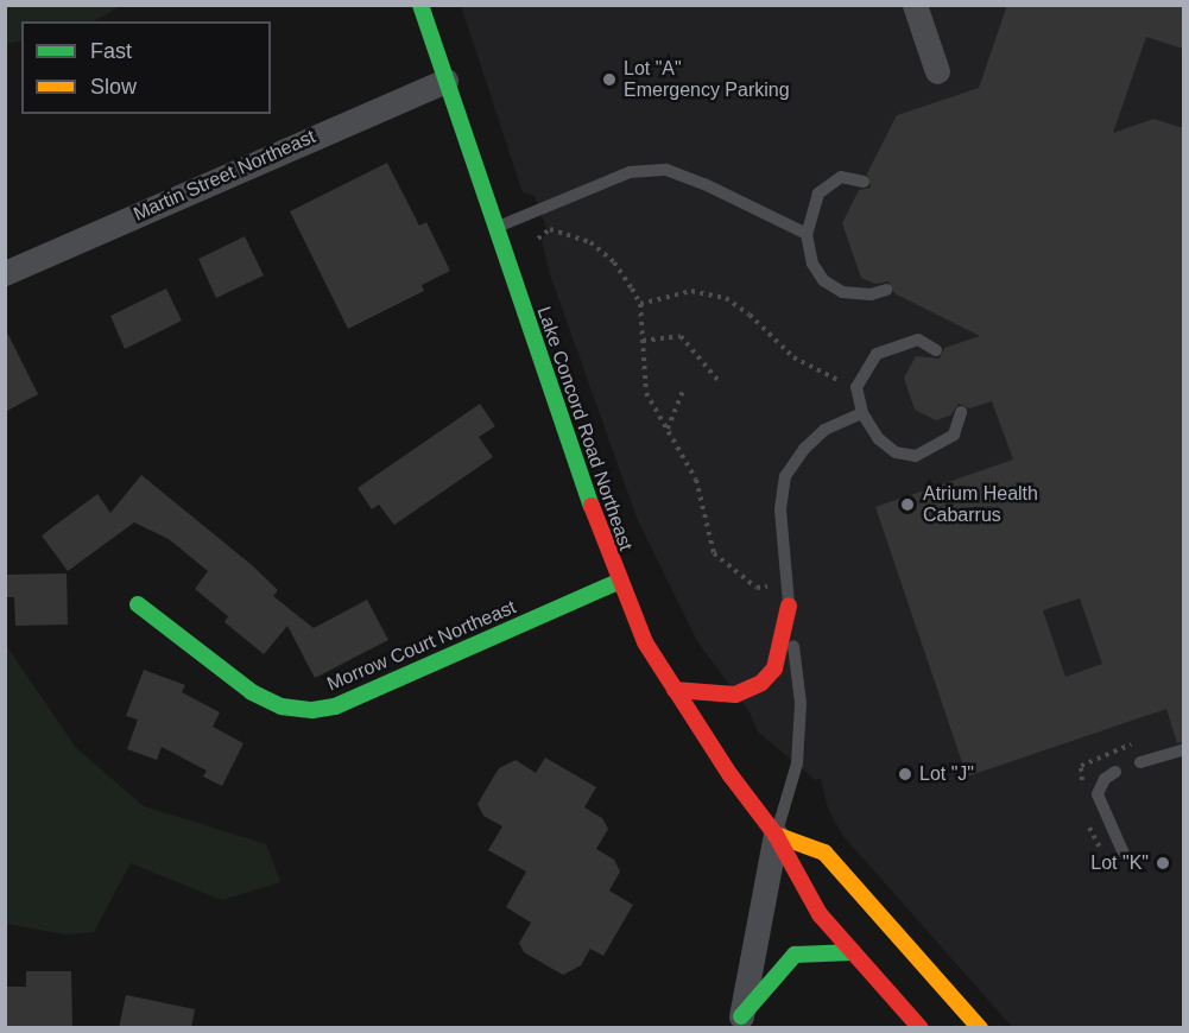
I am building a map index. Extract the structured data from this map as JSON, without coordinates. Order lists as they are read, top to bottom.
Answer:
{
  "streets": {
    "main road": ["Lake Concord Road Northeast", "Morrow Court Northeast"],
    "street": ["Martin Street Northeast"]
  },
  "crossings": [
    ["Martin Street Northeast", "Lake Concord Road Northeast"],
    ["Lake Concord Road Northeast", "Morrow Court Northeast"]
  ],
  "places": [
    "Lot \"A\" Emergency Parking",
    "Atrium Health Cabarrus",
    "Lot \"J\"",
    "Lot \"K\""
  ],
  "legend": ["Fast", "Slow"]
}
